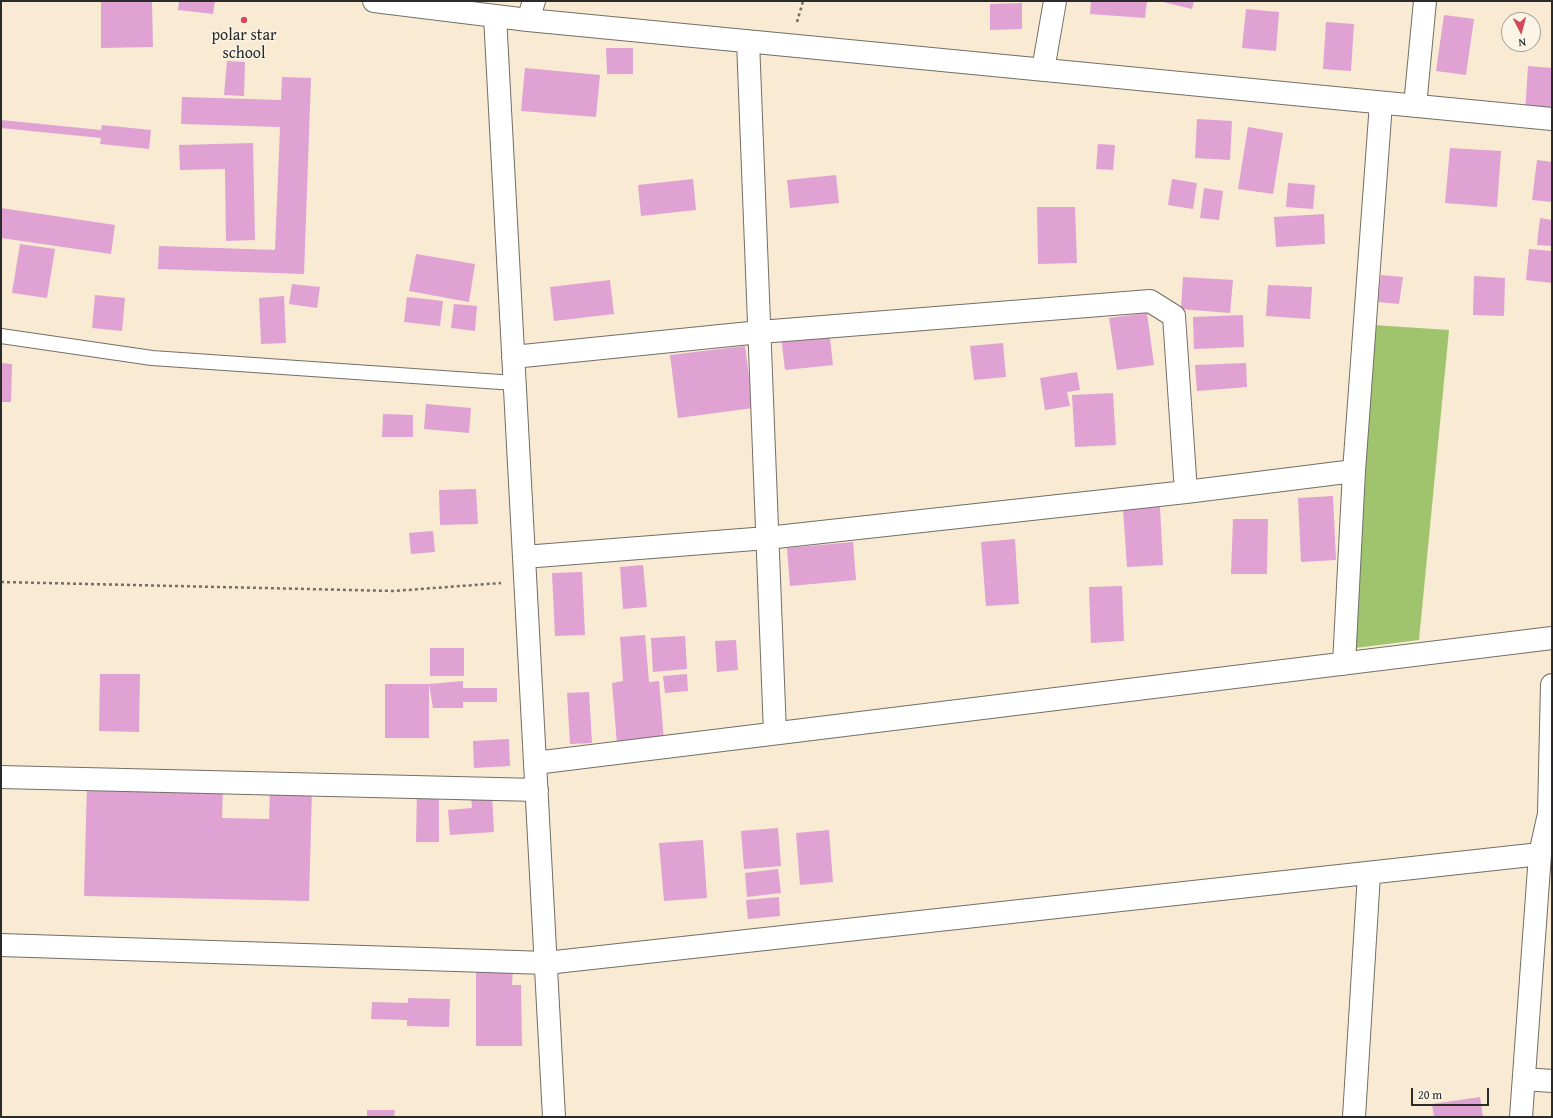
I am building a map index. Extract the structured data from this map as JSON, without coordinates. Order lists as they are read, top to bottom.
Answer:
{
  "places": ["polar star school"],
  "scale_bar": "20 m",
  "north": "bottom"
}
